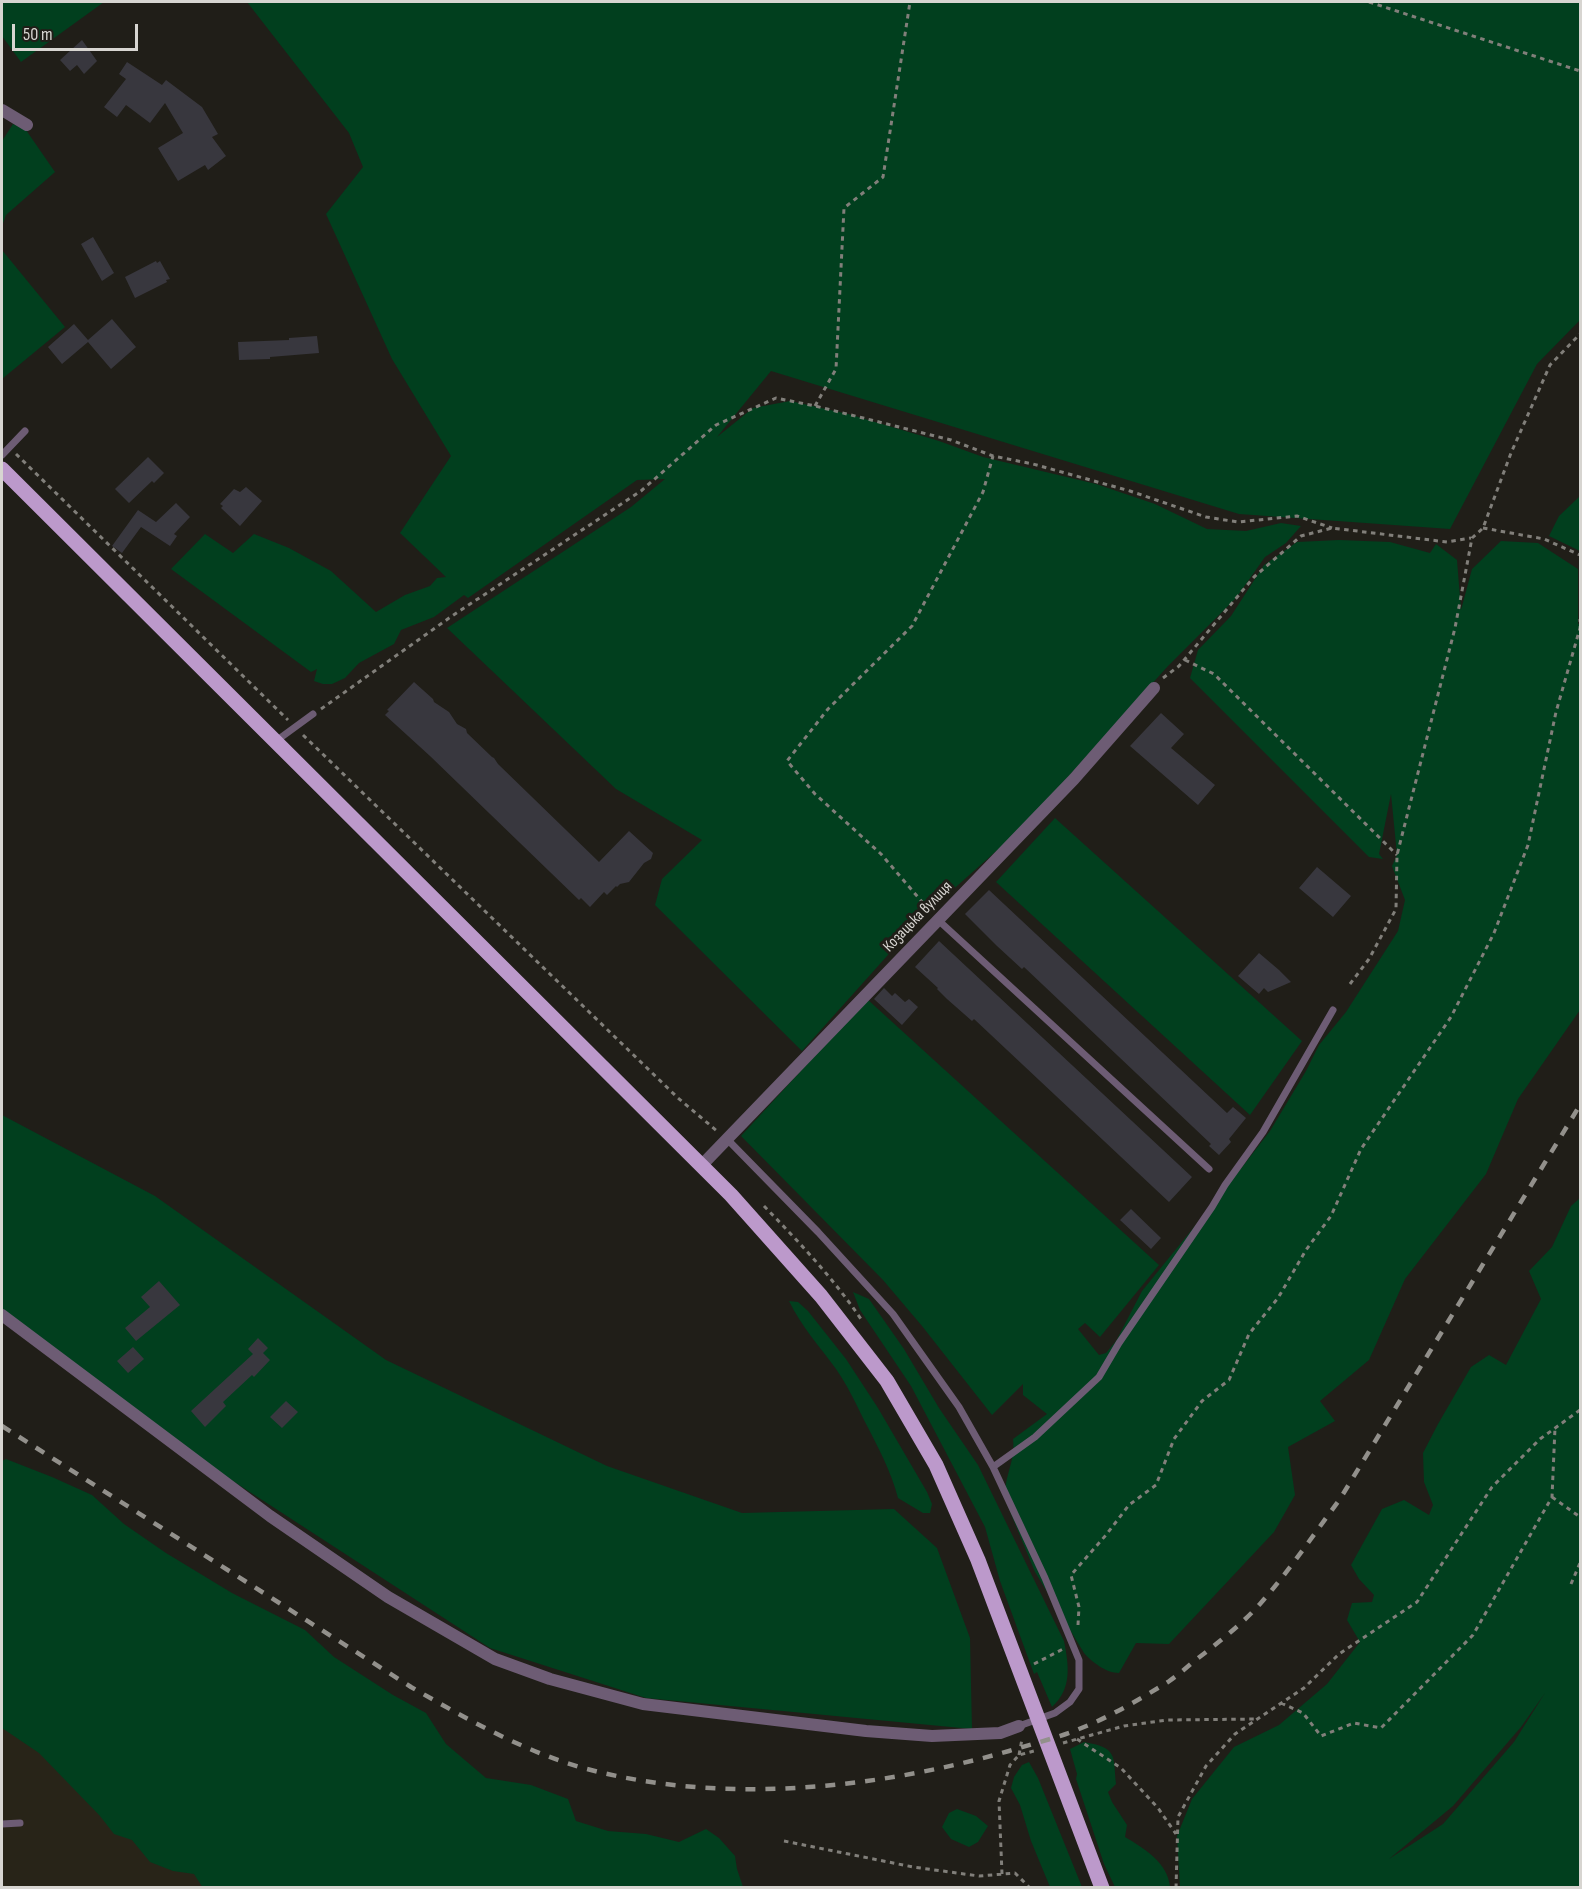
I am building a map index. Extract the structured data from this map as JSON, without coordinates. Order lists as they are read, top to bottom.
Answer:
{
  "streets": {
    "street": ["Козацька вулиця"]
  },
  "scale_bar": "50 m"
}
